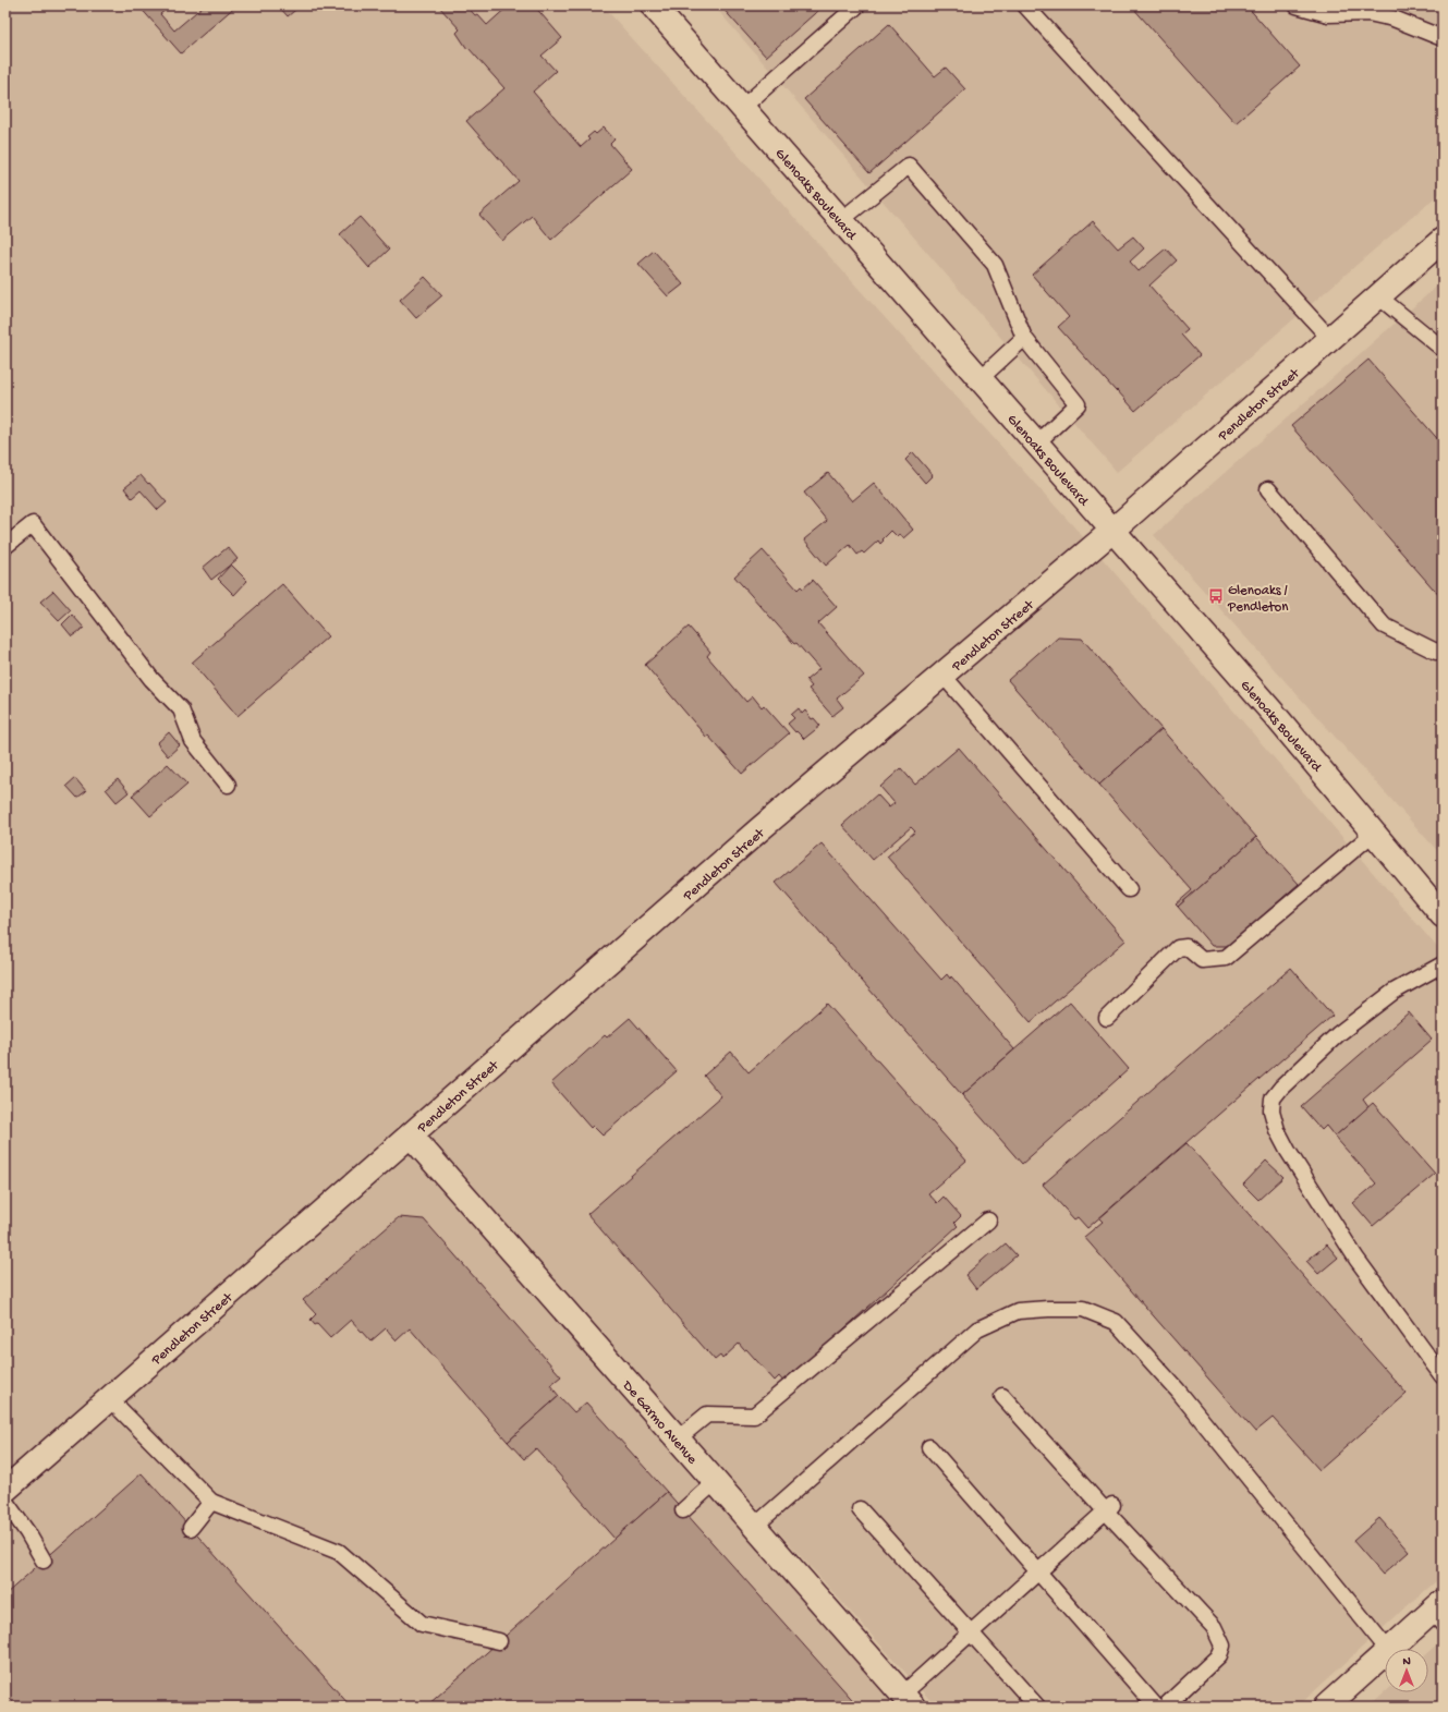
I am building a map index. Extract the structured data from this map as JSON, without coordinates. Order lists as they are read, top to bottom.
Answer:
{
  "streets": {
    "street": ["Glenoaks Boulevard", "Pendleton Street", "De Garmo Avenue"]
  },
  "crossings": [
    ["Glenoaks Boulevard", "Pendleton Street"],
    ["Pendleton Street", "De Garmo Avenue"]
  ],
  "places": {
    "bus stop": ["Glenoaks / Pendleton"]
  },
  "north": "top"
}
